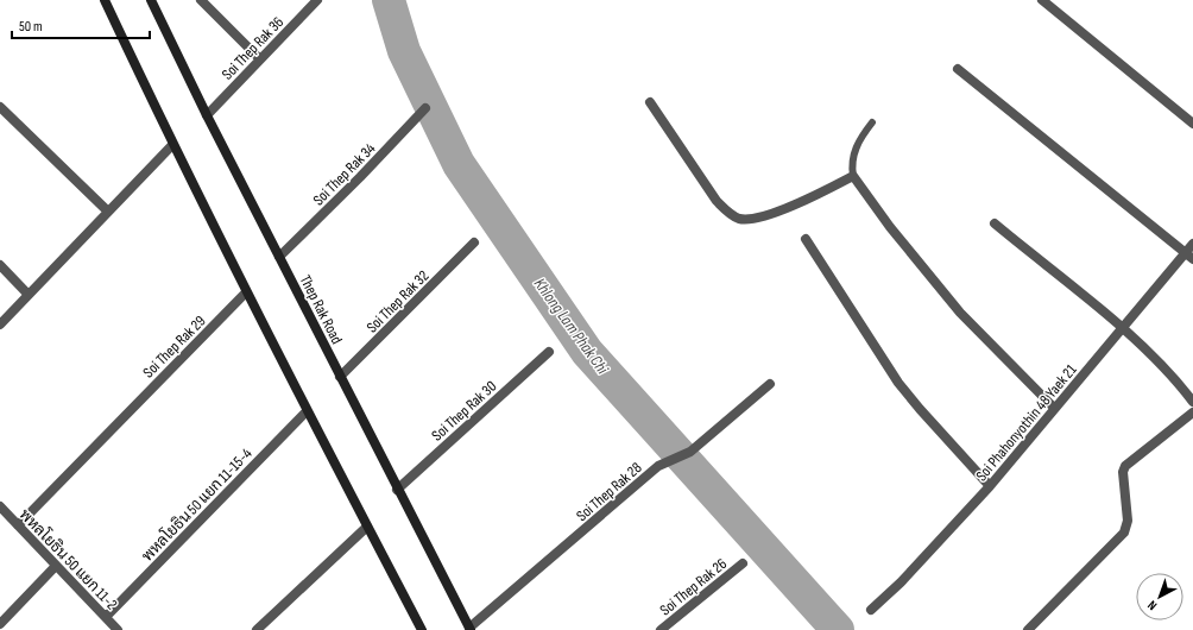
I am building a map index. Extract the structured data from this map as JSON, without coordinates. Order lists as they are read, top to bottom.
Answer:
{
  "streets": {
    "main road": ["Thep Rak Road"],
    "street": [
      "Soi Thep Rak 36",
      "Soi Thep Rak 34",
      "Soi Thep Rak 32",
      "Soi Thep Rak 29",
      "Soi Thep Rak 30",
      "Soi Phahonyothin 48 Yaek 21",
      "Soi Thep Rak 28",
      "พหลโยธิน 50 แยก 11-15-4",
      "พหลโยธิน 50 แยก 11-2",
      "Soi Thep Rak 26"
    ]
  },
  "crossings": [
    ["Soi Thep Rak 36", "Thep Rak Road"],
    ["Soi Thep Rak 34", "Thep Rak Road"],
    ["Soi Thep Rak 32", "Thep Rak Road"],
    ["Thep Rak Road", "Soi Thep Rak 30"],
    ["Thep Rak Road", "Soi Thep Rak 28"],
    ["Soi Thep Rak 29", "พหลโยธิน 50 แยก 11-2"],
    ["พหลโยธิน 50 แยก 11-15-4", "พหลโยธิน 50 แยก 11-2"]
  ],
  "water": ["Khlong Lam Phak Chi"],
  "scale_bar": "50 m",
  "north": "bottom left"
}
